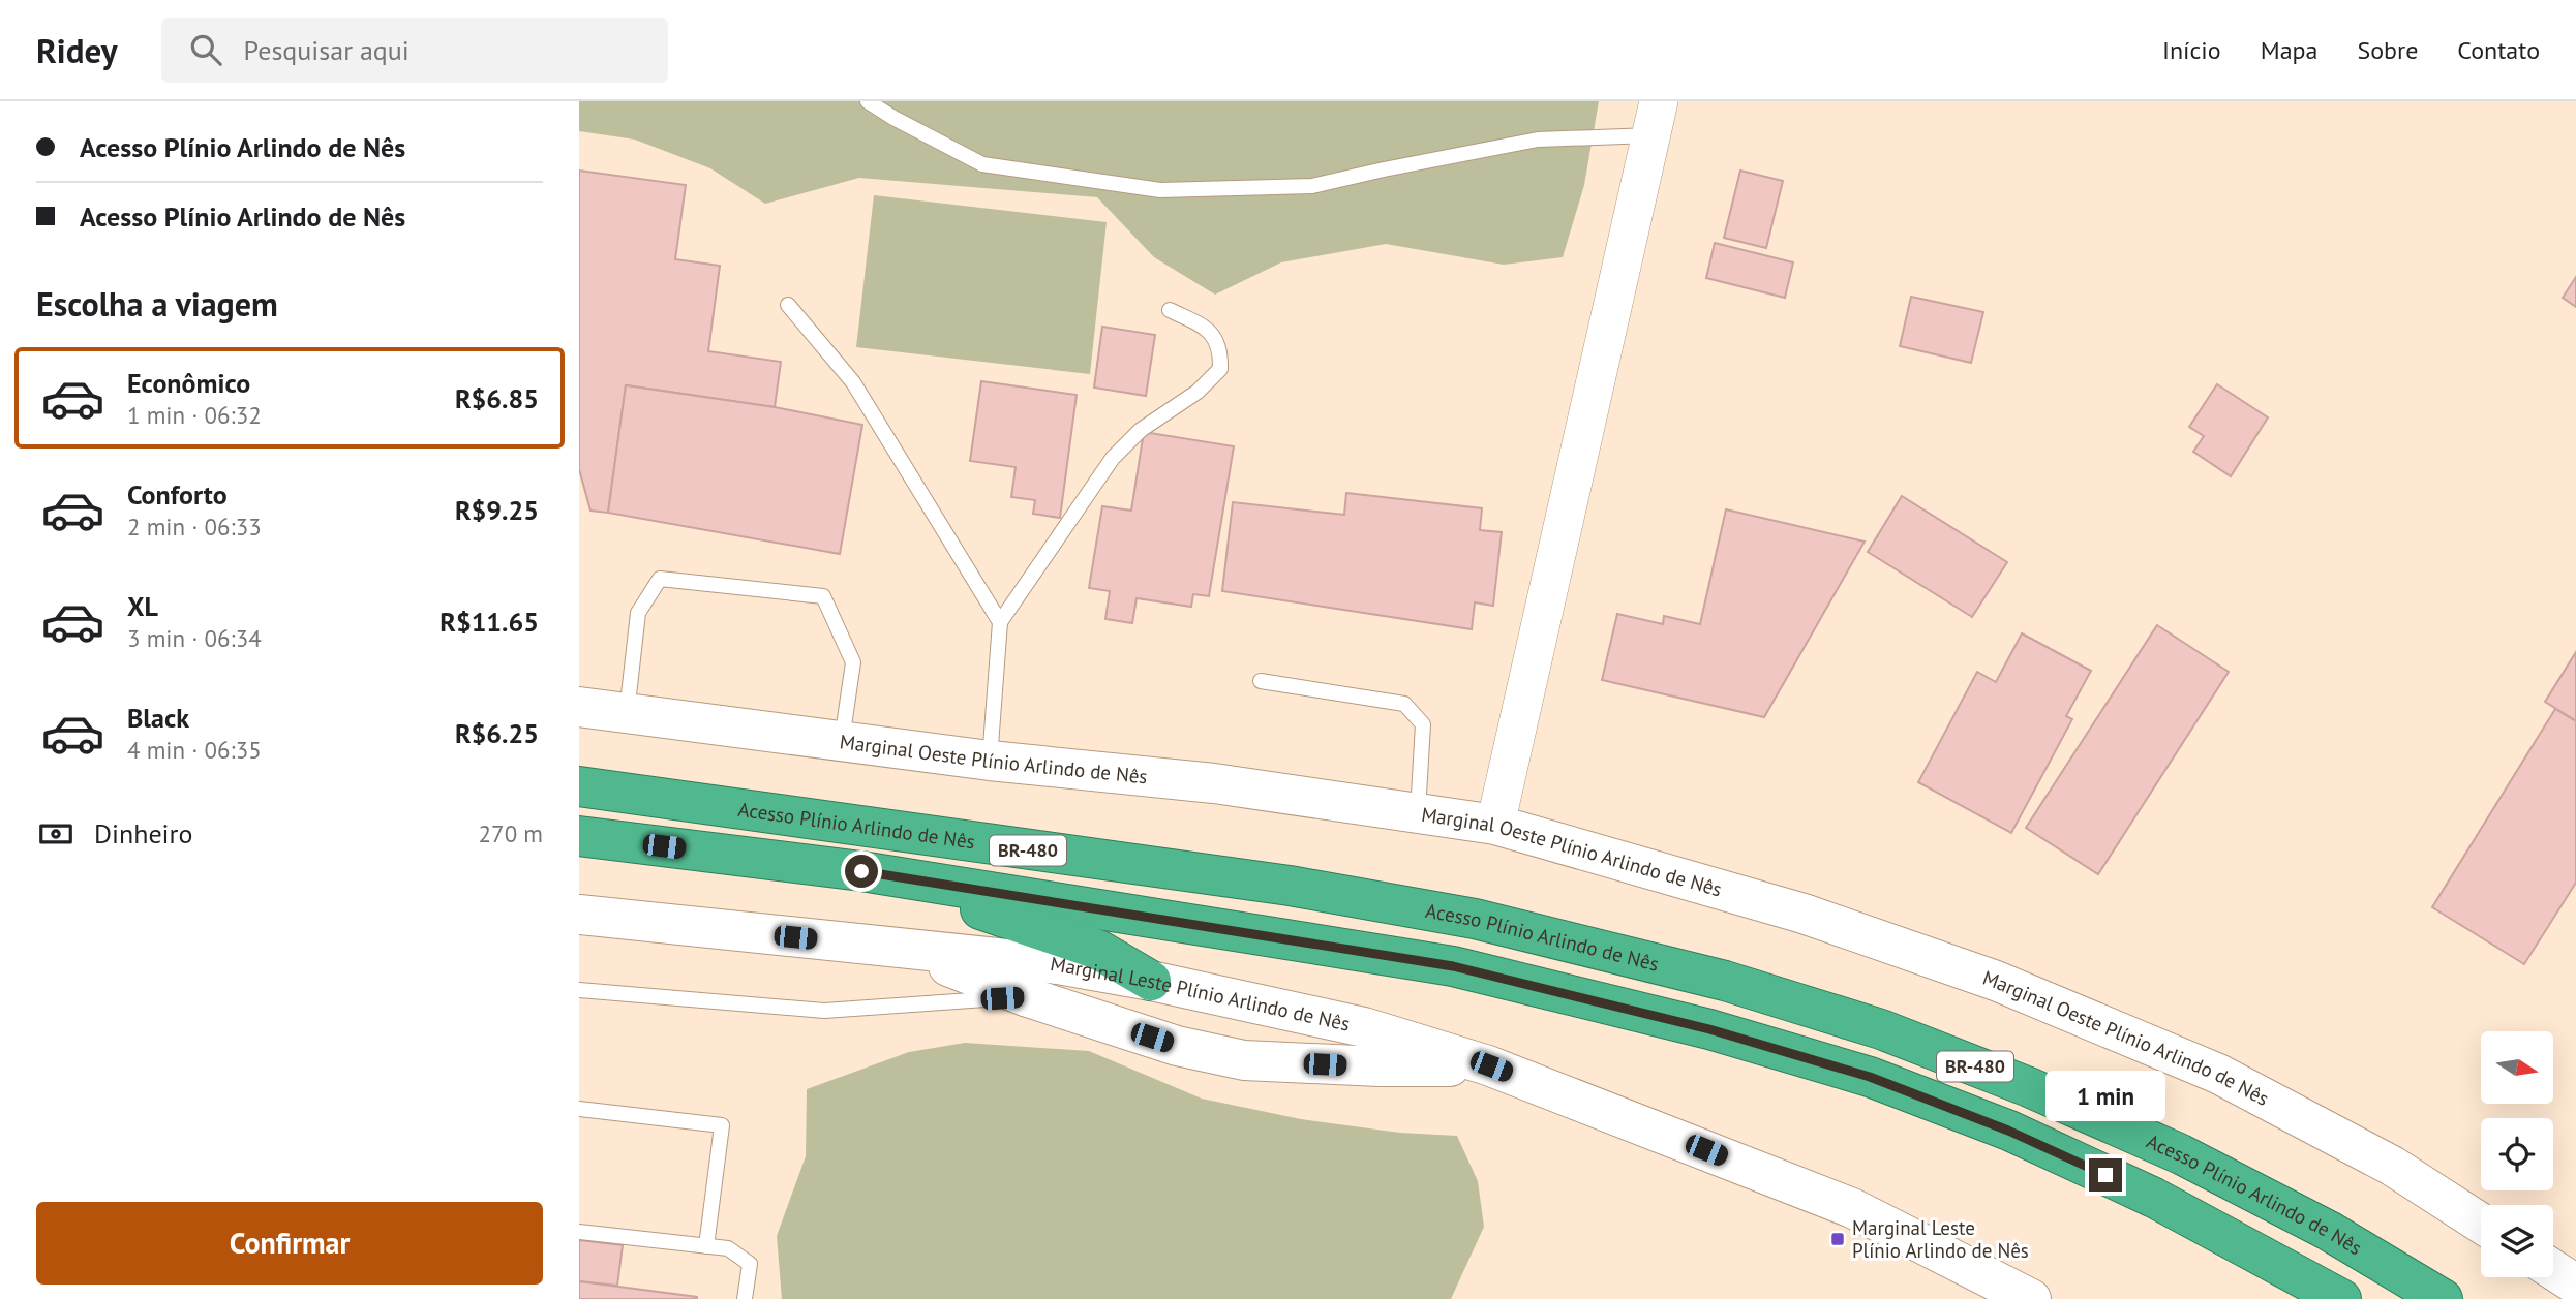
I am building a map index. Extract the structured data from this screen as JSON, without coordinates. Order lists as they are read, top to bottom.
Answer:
{
  "streets": {
    "highway": ["Acesso Plínio Arlindo de Nês", "BR-480"],
    "main road": ["Marginal Oeste Plínio Arlindo de Nês", "Marginal Leste Plínio Arlindo de Nês"]
  },
  "places": {
    "transit": ["Marginal Leste Plínio Arlindo de Nês"]
  },
  "north": "right",
  "page": {
    "header": "Ridey",
    "search": "Pesquisar aqui",
    "nav": [
      "Início",
      "Mapa",
      "Sobre",
      "Contato"
    ],
    "banner": ["Acesso Plínio Arlindo de Nês", "Acesso Plínio Arlindo de Nês"],
    "heading": "Escolha a viagem",
    "list": [
      {
        "name": "Econômico",
        "note": "1 min · 06:32",
        "value": "R$6.85"
      },
      {
        "name": "Conforto",
        "note": "2 min · 06:33",
        "value": "R$9.25"
      },
      {
        "name": "XL",
        "note": "3 min · 06:34",
        "value": "R$11.65"
      },
      {
        "name": "Black",
        "note": "4 min · 06:35",
        "value": "R$6.25"
      }
    ],
    "pay": ["Dinheiro", "270 m"],
    "bubble": "1 min",
    "buttons": "Confirmar"
  }
}
